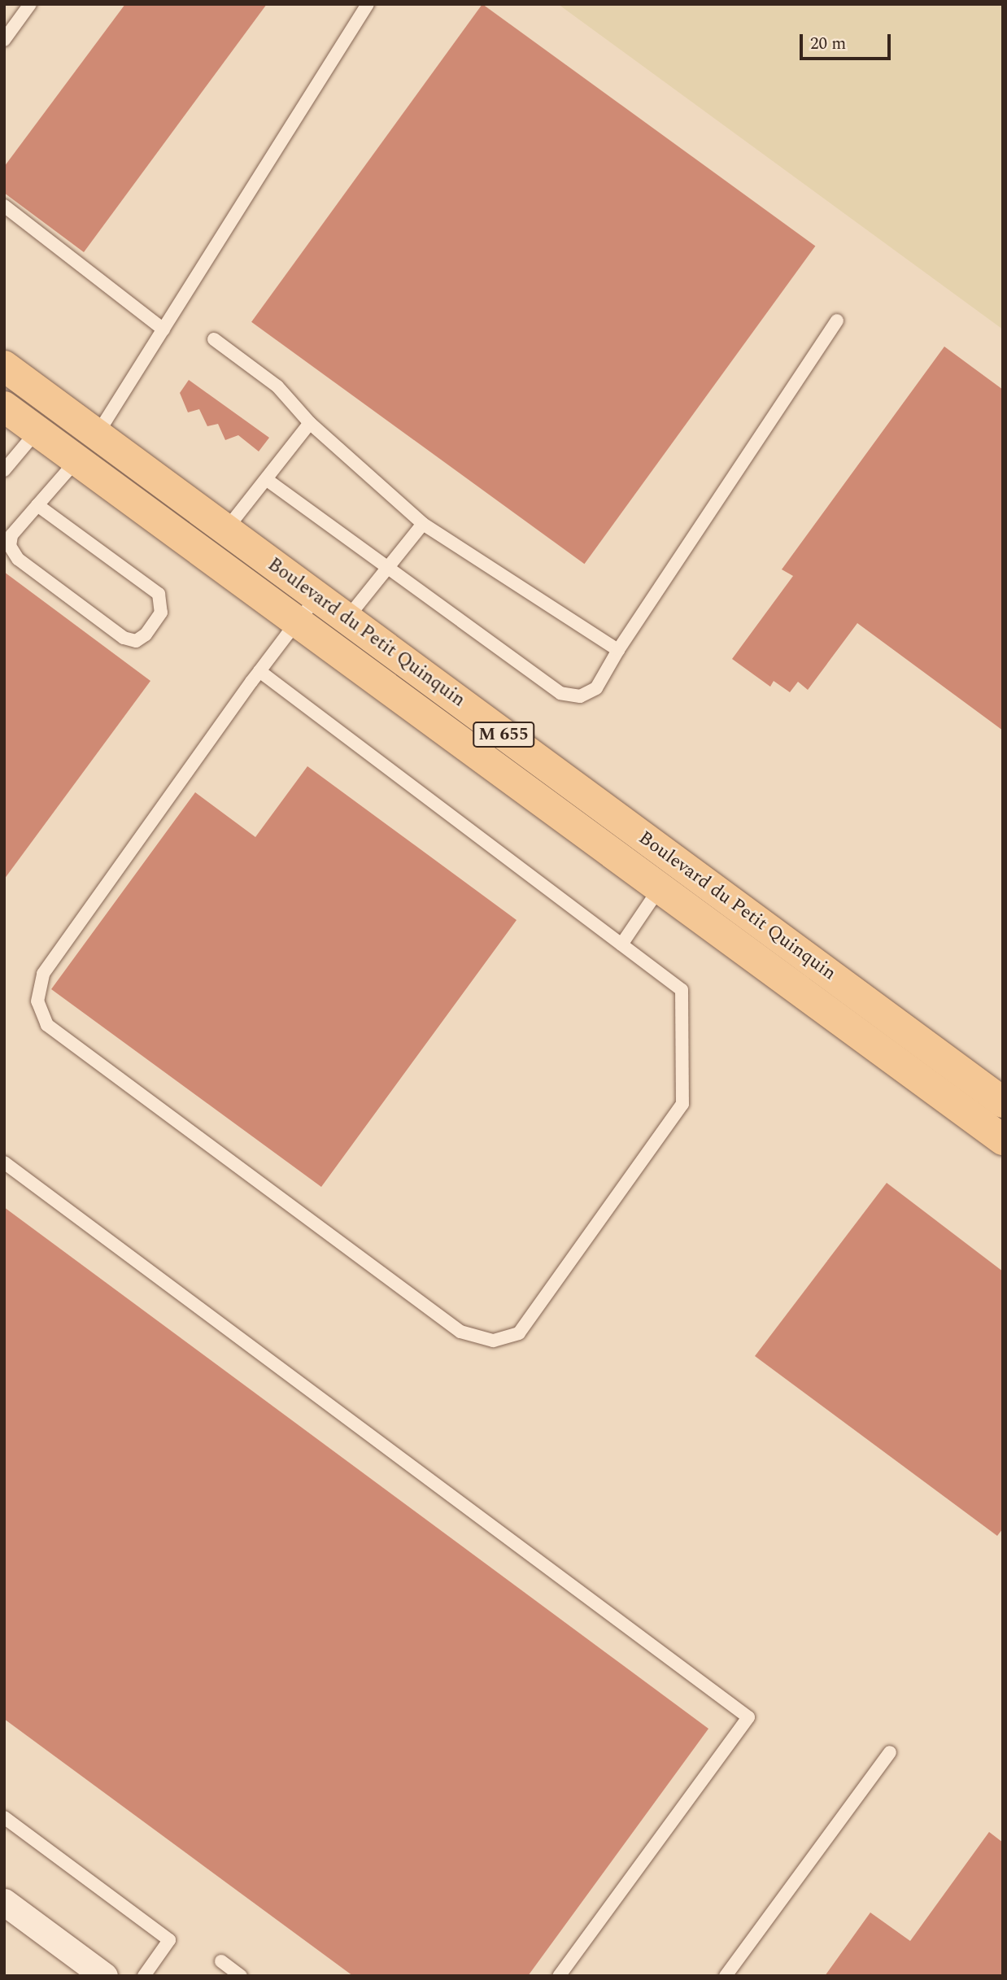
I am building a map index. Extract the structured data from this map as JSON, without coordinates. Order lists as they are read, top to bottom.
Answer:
{
  "streets": {
    "main road": ["Boulevard du Petit Quinquin", "M 655"]
  },
  "scale_bar": "20 m"
}
